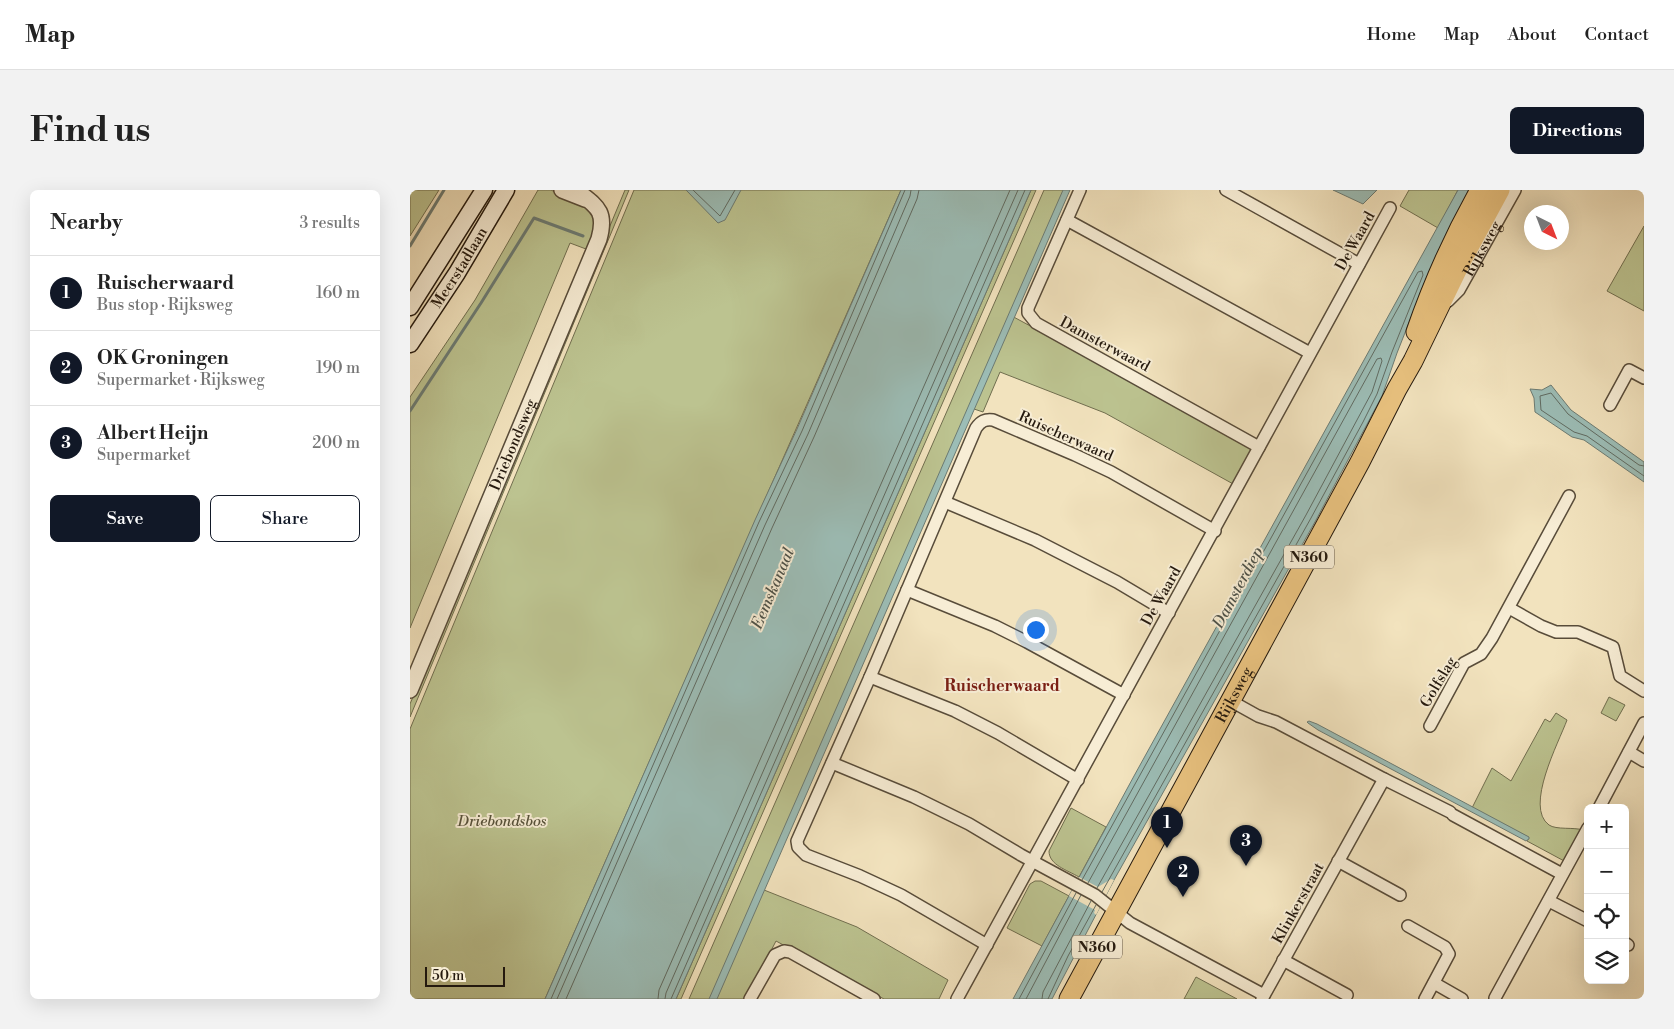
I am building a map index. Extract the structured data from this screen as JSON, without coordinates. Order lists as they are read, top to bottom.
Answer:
{
  "streets": {
    "main road": ["Rijksweg", "Meerstadlaan", "N360"],
    "street": [
      "De Waard",
      "Damsterwaard",
      "Ruischerwaard",
      "Driebondsweg",
      "Golfslag",
      "Klinkerstraat"
    ]
  },
  "crossings": [
    ["De Waard", "Damsterwaard"],
    ["De Waard", "Ruischerwaard"]
  ],
  "districts": ["Ruischerwaard"],
  "water": ["Damsterdiep", "Eemskanaal"],
  "parks": ["Driebondsbos"],
  "scale_bar": "50 m",
  "north": "bottom right",
  "page": {
    "header": "Map",
    "nav": [
      "Home",
      "Map",
      "About",
      "Contact"
    ],
    "buttons": [
      "Directions",
      ["Save", "Share"]
    ],
    "title": "Find us",
    "heading": ["Nearby", "3 results"],
    "list": [
      {
        "mark": "1",
        "name": "Ruischerwaard",
        "note": "Bus stop · Rijksweg",
        "value": "160 m"
      },
      {
        "mark": "2",
        "name": "OK Groningen",
        "note": "Supermarket · Rijksweg",
        "value": "190 m"
      },
      {
        "mark": "3",
        "name": "Albert Heijn",
        "note": "Supermarket",
        "value": "200 m"
      }
    ],
    "map_buttons": ["+", "−"],
    "pins": ["1", "3", "2"],
    "scale": "50 m"
  }
}
